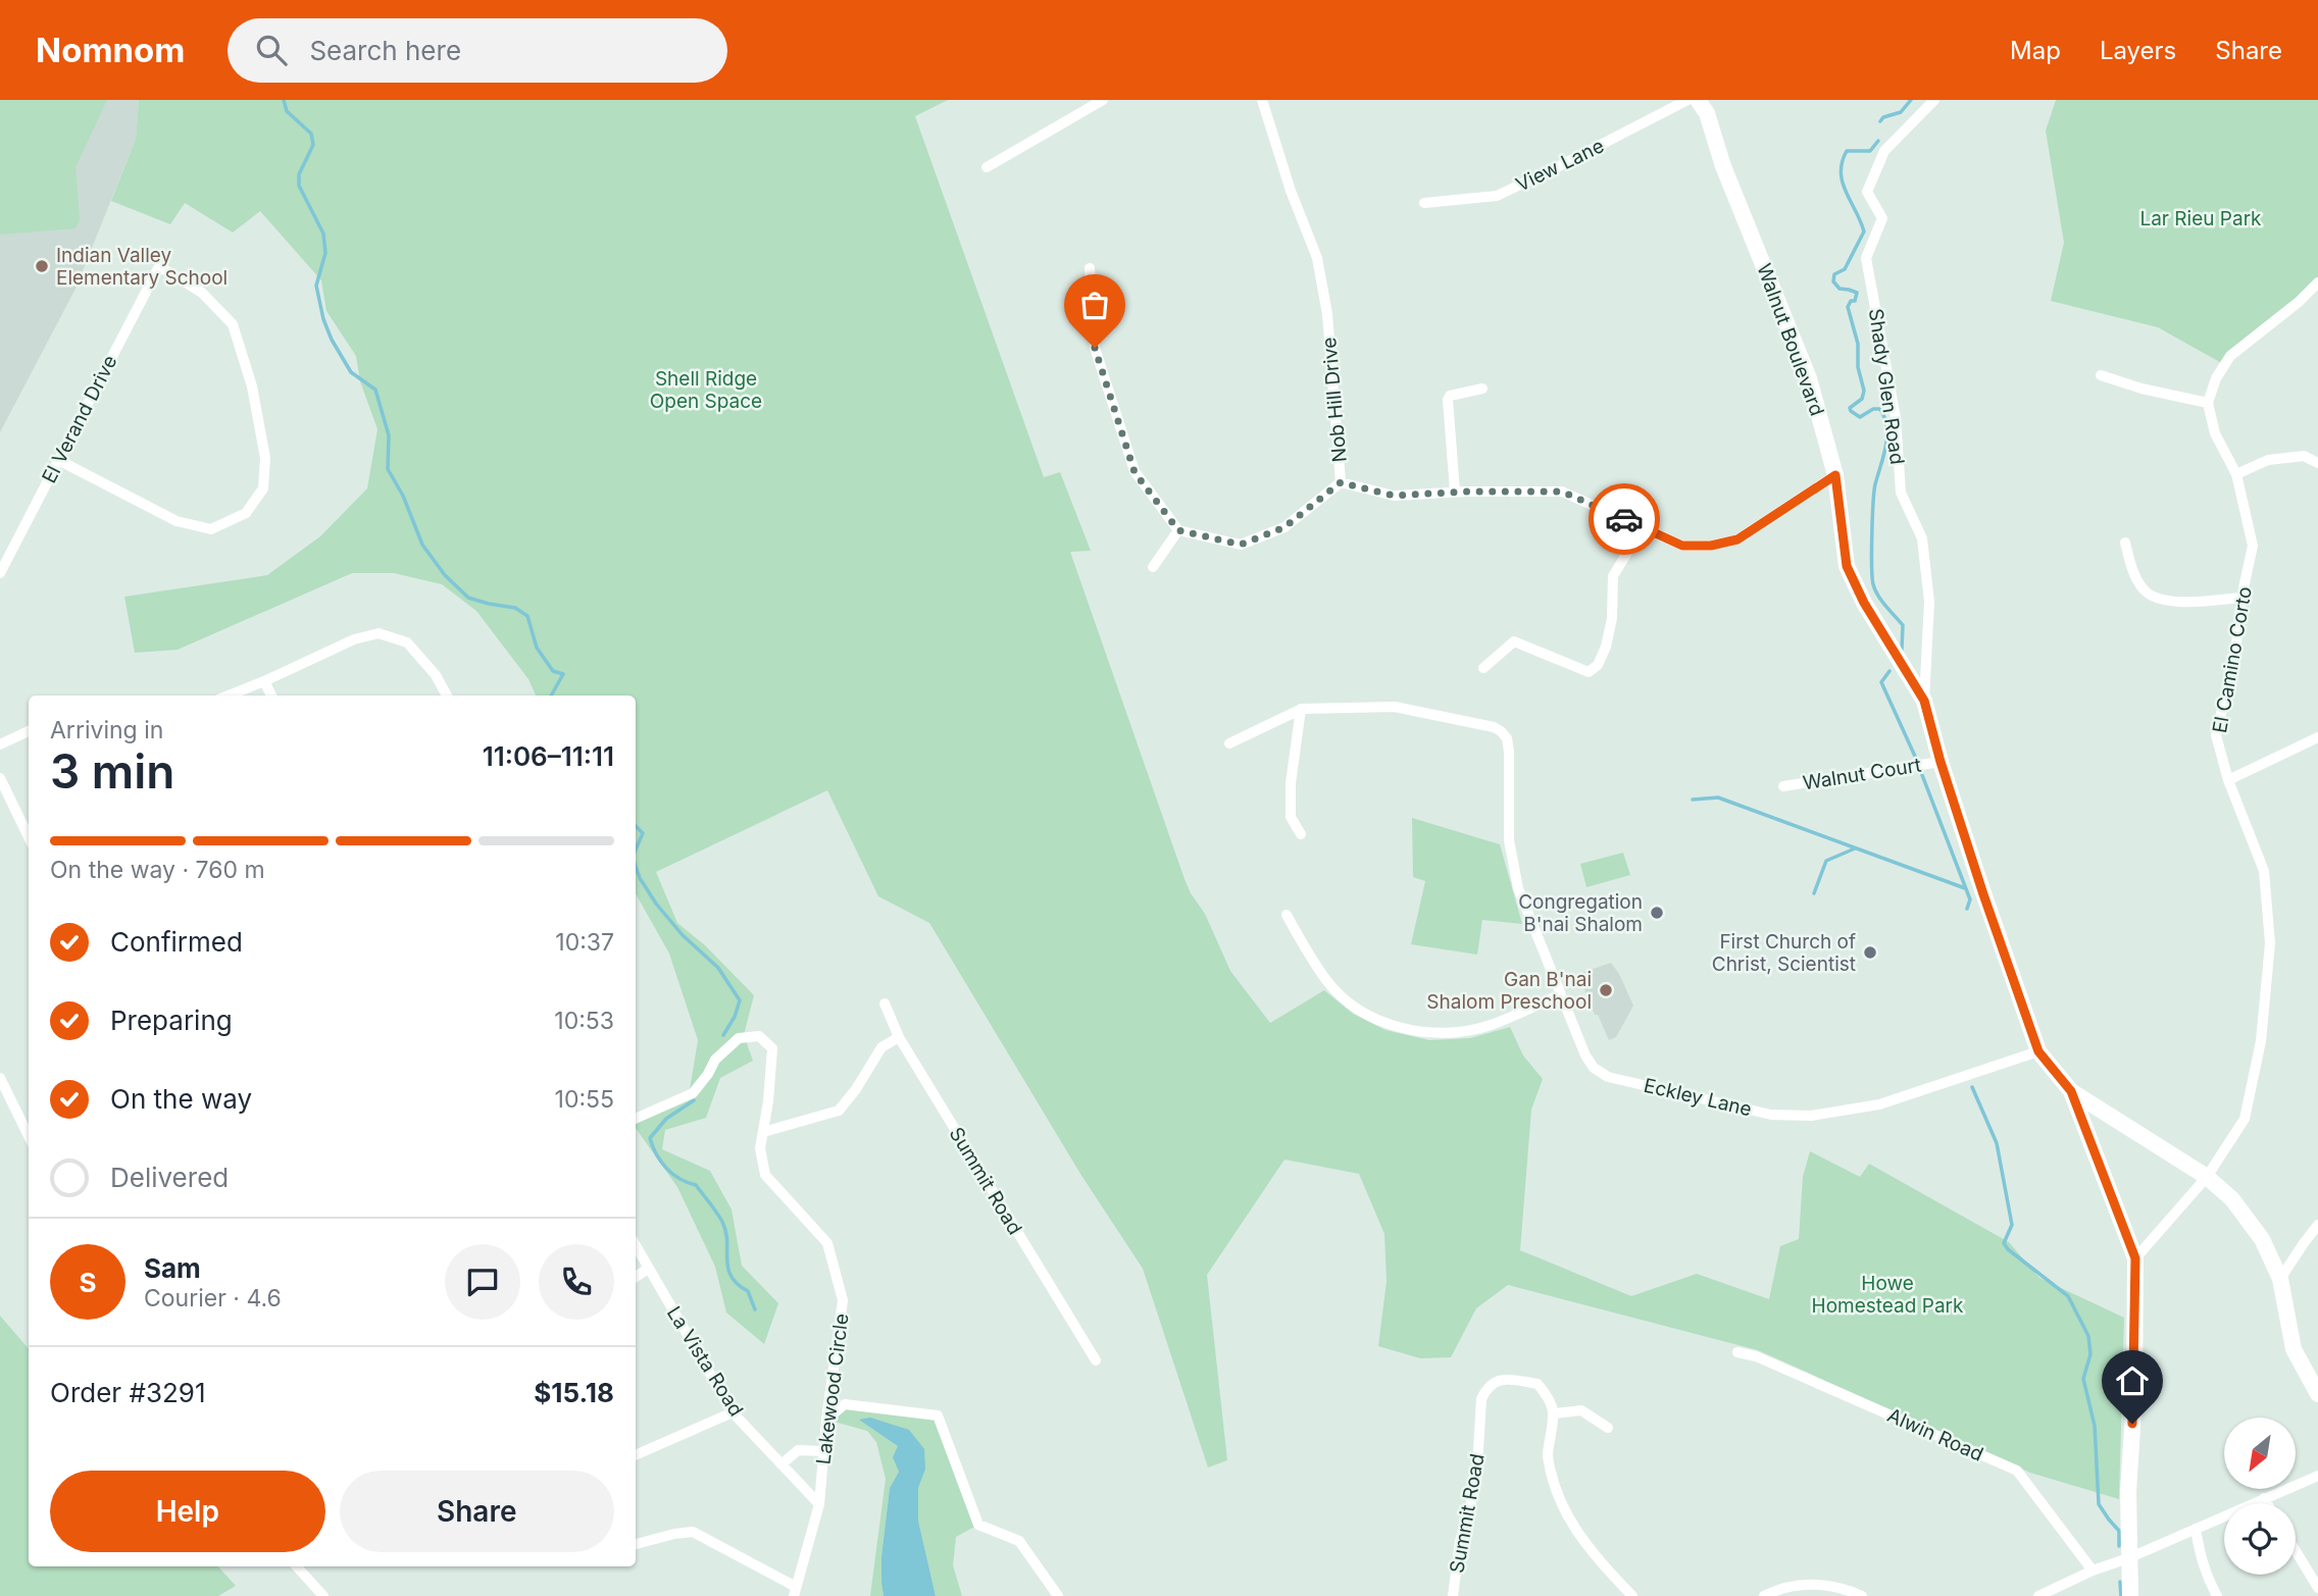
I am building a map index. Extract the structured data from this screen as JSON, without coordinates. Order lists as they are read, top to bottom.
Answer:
{
  "streets": {
    "street": [
      "View Lane",
      "Walnut Boulevard",
      "Shady Glen Road",
      "Nob Hill Drive",
      "El Verand Drive",
      "El Camino Corto",
      "Walnut Court",
      "Eckley Lane",
      "Summit Road",
      "La Vista Road",
      "Lakewood Circle",
      "Alwin Road"
    ]
  },
  "crossings": [
    ["Walnut Boulevard", "Shady Glen Road"],
    ["Walnut Boulevard", "Nob Hill Drive"],
    ["Walnut Boulevard", "El Camino Corto"],
    ["Walnut Boulevard", "Walnut Court"],
    ["Walnut Boulevard", "Eckley Lane"],
    ["La Vista Road", "Lakewood Circle"]
  ],
  "parks": ["Lar Rieu Park", "Shell Ridge Open Space", "Howe Homestead Park"],
  "places": [
    "Indian Valley Elementary School",
    "Congregation B'nai Shalom",
    "First Church of Christ, Scientist",
    "Gan B'nai Shalom Preschool"
  ],
  "north": "bottom left",
  "page": {
    "header": "Nomnom",
    "search": "Search here",
    "nav": ["Map", "Layers", "Share"],
    "heading": ["3 min", "Arriving in", "11:06–11:11"],
    "panel": [
      "Sam",
      "Courier · 4.6",
      "Order #3291",
      "$15.18"
    ],
    "bar": "On the way · 760 m",
    "list": [
      ["Confirmed", "10:37"],
      ["Preparing", "10:53"],
      ["On the way", "10:55"],
      "Delivered"
    ],
    "round": "S",
    "buttons": ["Help", "Share"]
  }
}
